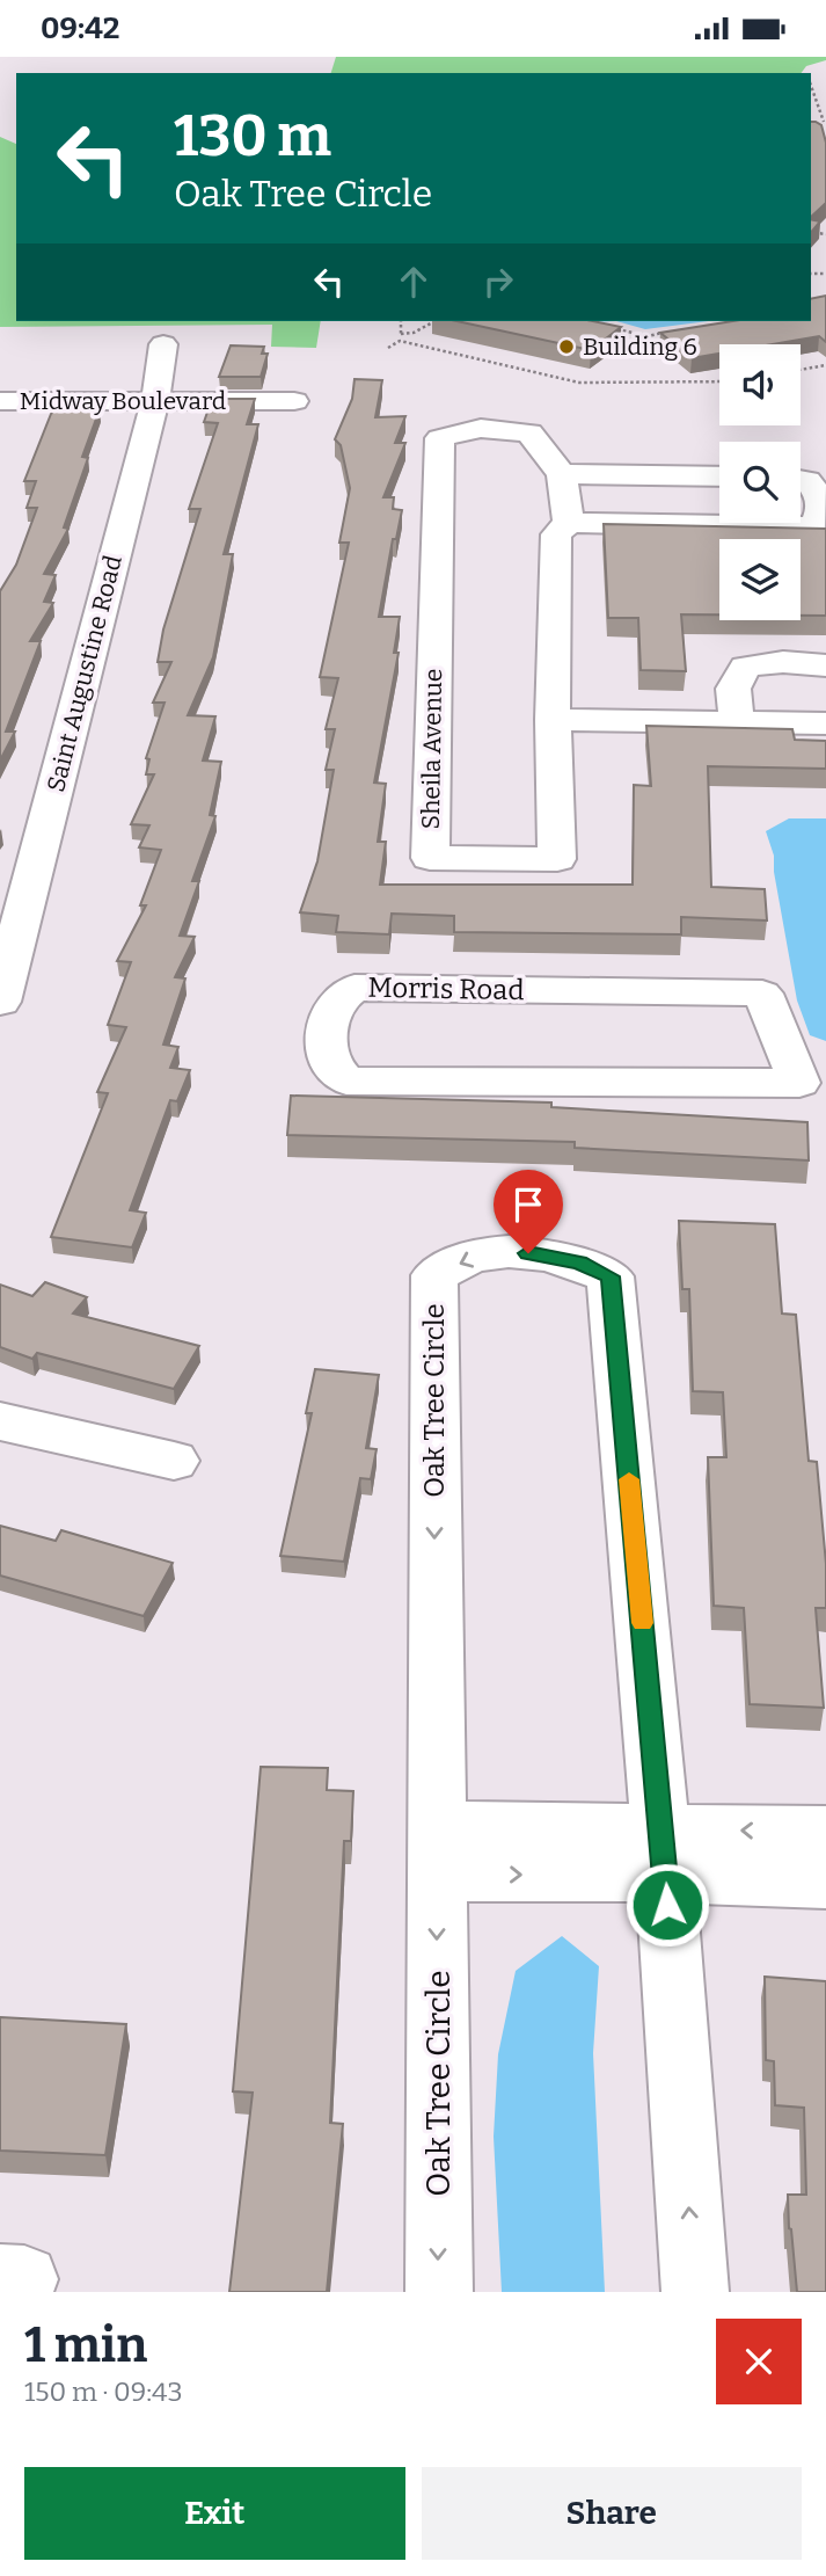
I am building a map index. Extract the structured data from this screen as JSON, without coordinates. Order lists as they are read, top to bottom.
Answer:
{
  "streets": {
    "street": [
      "Midway Boulevard",
      "Saint Augustine Road",
      "Sheila Avenue",
      "Morris Road",
      "Oak Tree Circle"
    ]
  },
  "crossings": [
    ["Midway Boulevard", "Saint Augustine Road"]
  ],
  "places": ["Building 6"],
  "page": {
    "status": "09:42",
    "turn": ["130 m", "Oak Tree Circle"],
    "heading": ["1 min", "150 m · 09:43"],
    "buttons": ["Exit", "Share"]
  }
}
